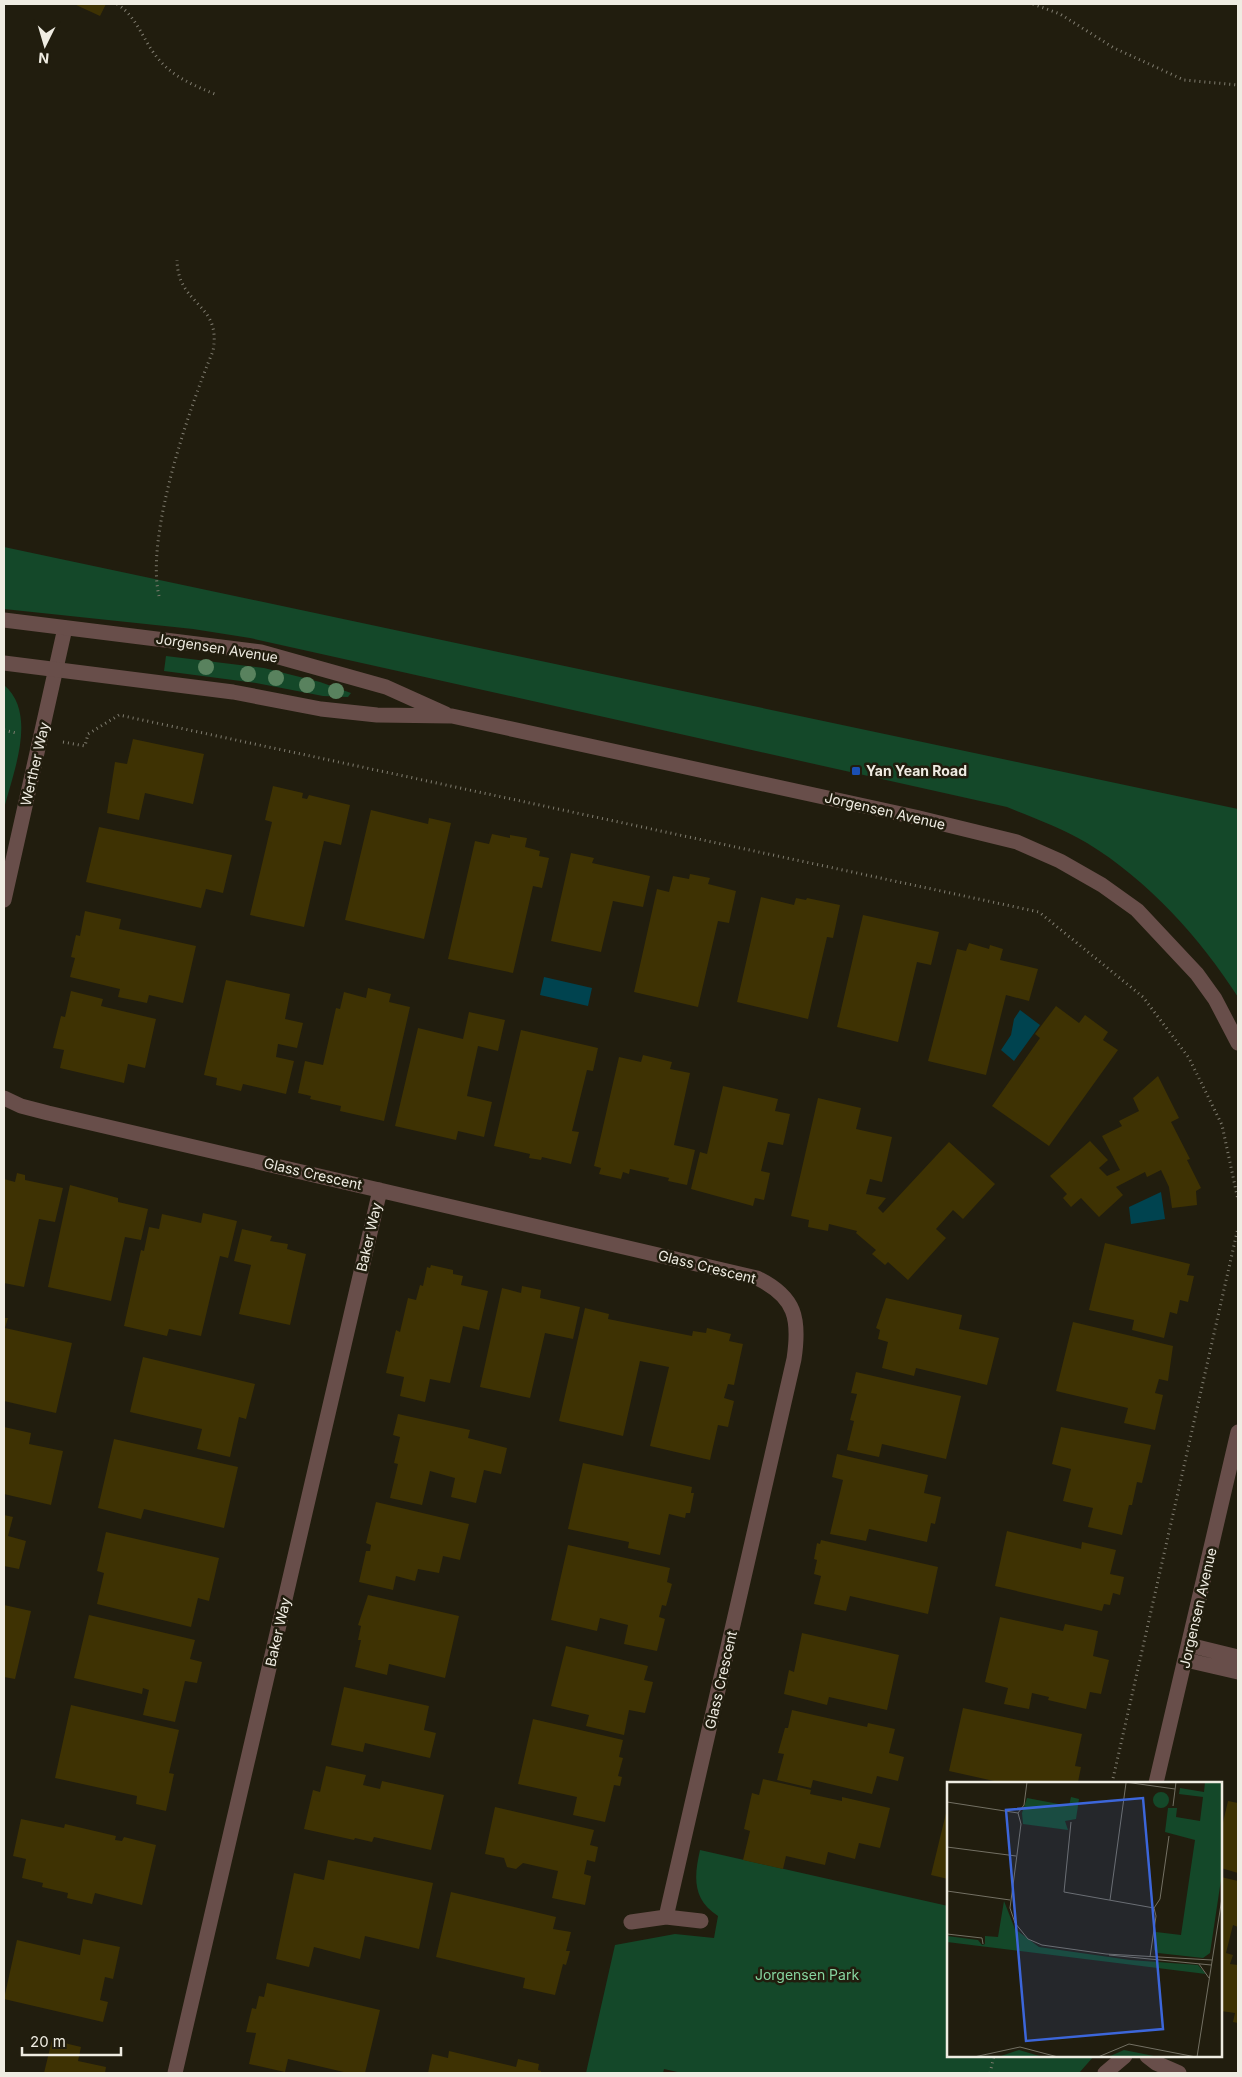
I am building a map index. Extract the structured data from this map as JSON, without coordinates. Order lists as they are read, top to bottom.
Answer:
{
  "streets": {
    "street": [
      "Jorgensen Avenue",
      "Werther Way",
      "Glass Crescent",
      "Baker Way"
    ]
  },
  "crossings": [
    ["Jorgensen Avenue", "Werther Way"],
    ["Glass Crescent", "Baker Way"]
  ],
  "parks": ["Jorgensen Park"],
  "places": {
    "transit": ["Yan Yean Road"]
  },
  "scale_bar": "20 m",
  "north": "bottom"
}
